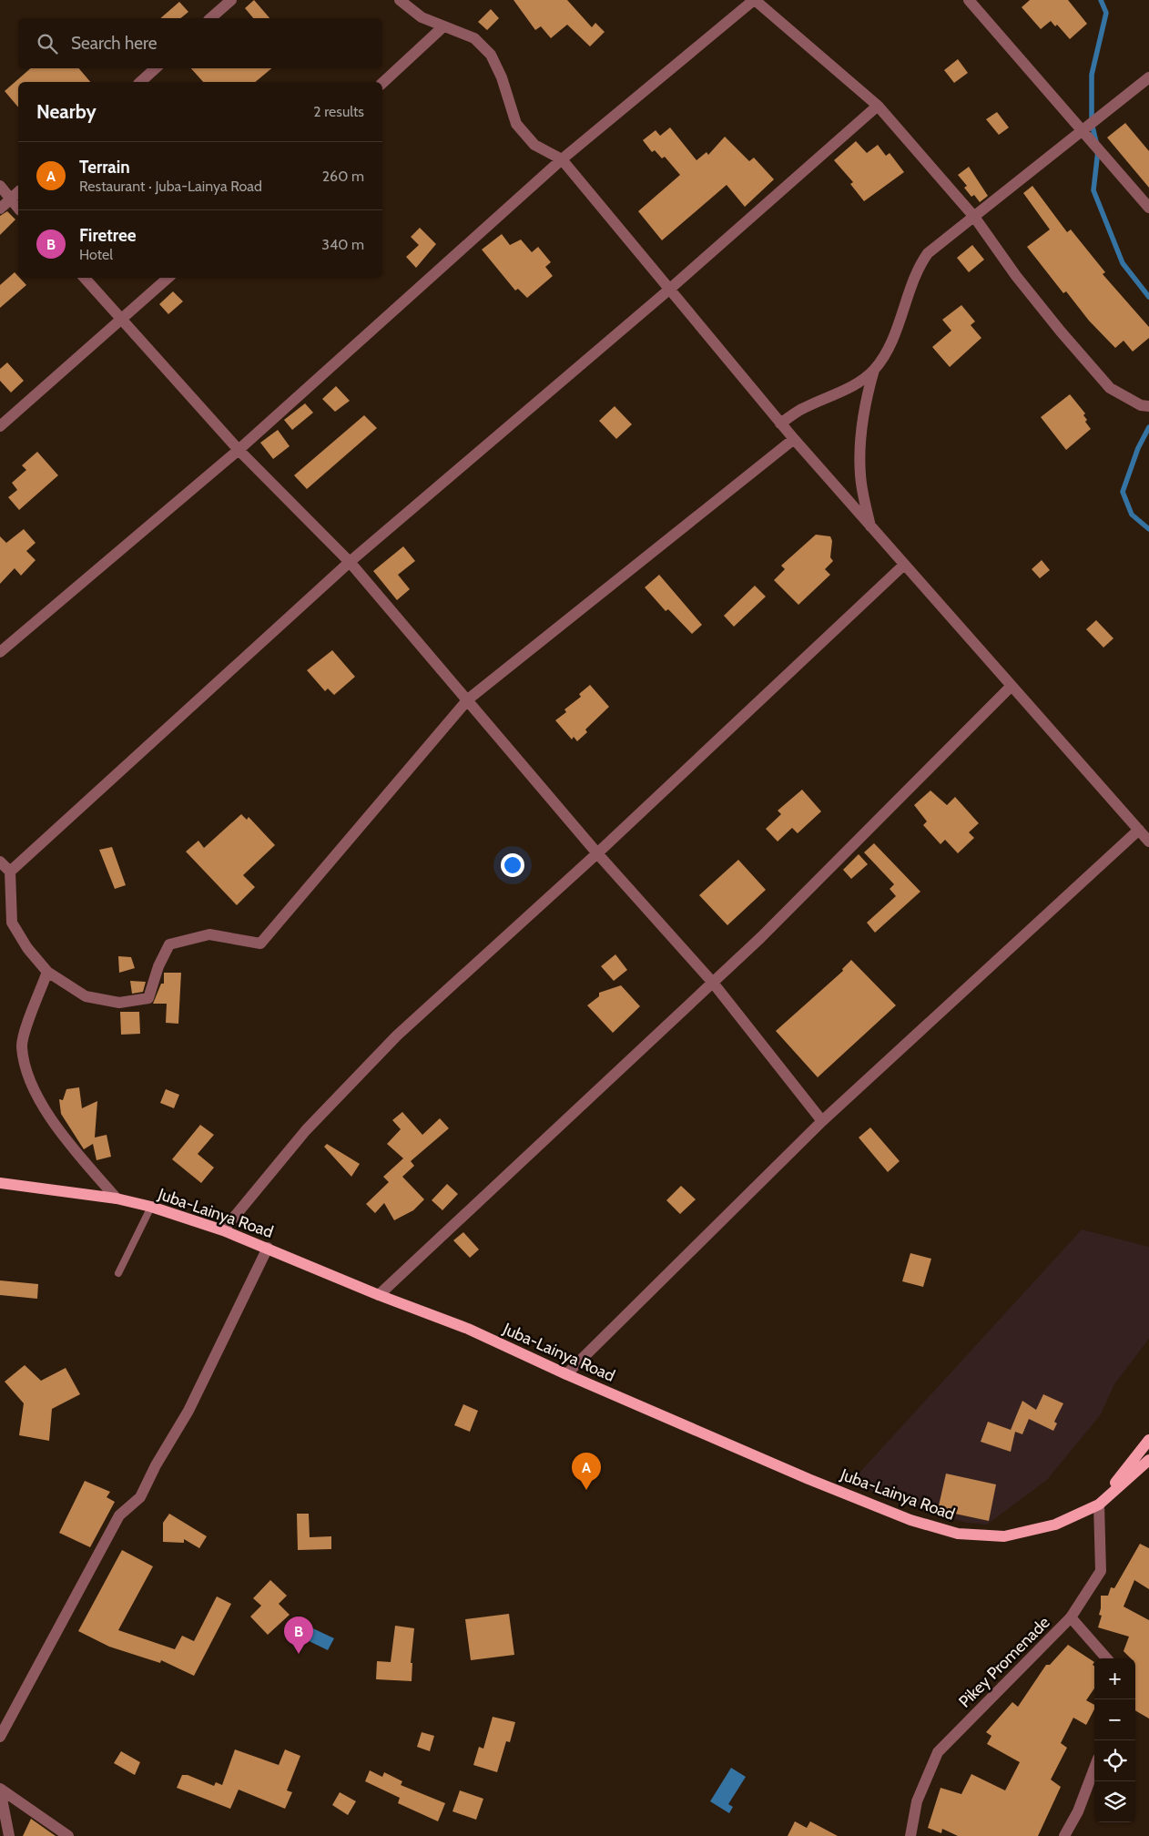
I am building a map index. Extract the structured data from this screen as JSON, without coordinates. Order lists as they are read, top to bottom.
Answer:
{
  "streets": {
    "main road": ["Juba-Lainya Road"],
    "street": ["Pikey Promenade"]
  },
  "crossings": [
    ["Juba-Lainya Road", "Pikey Promenade"]
  ],
  "page": {
    "search": "Search here",
    "heading": ["Nearby", "2 results"],
    "list": [
      {
        "mark": "A",
        "name": "Terrain",
        "note": "Restaurant · Juba-Lainya Road",
        "value": "260 m"
      },
      {
        "mark": "B",
        "name": "Firetree",
        "note": "Hotel",
        "value": "340 m"
      }
    ],
    "pins": ["A", "B"],
    "map_buttons": ["+", "−"]
  }
}
